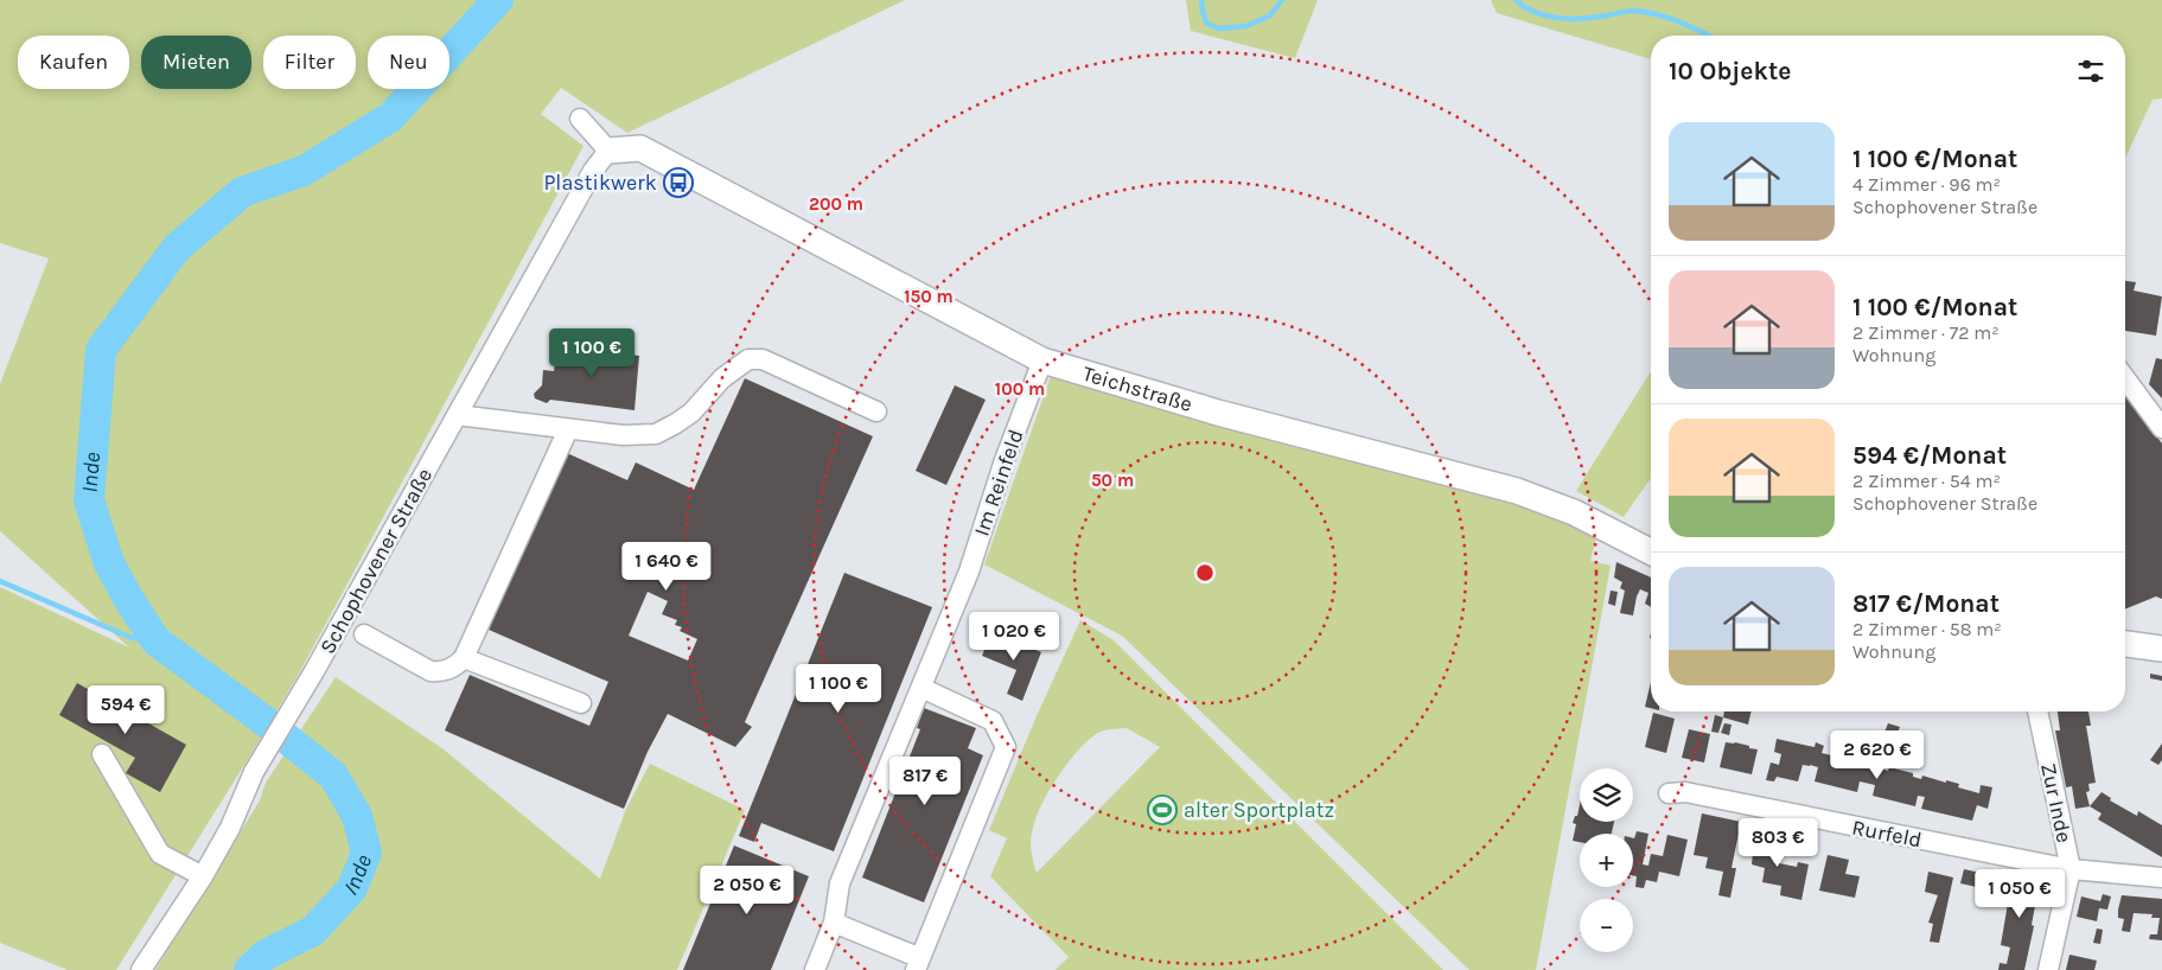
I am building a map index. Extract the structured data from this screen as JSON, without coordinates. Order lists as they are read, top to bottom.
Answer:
{
  "streets": {
    "main road": ["Teichstraße"],
    "street": [
      "Im Reinfeld",
      "Schophovener Straße",
      "Zur Inde",
      "Rurfeld"
    ]
  },
  "crossings": [
    ["Teichstraße", "Im Reinfeld"],
    ["Teichstraße", "Schophovener Straße"],
    ["Zur Inde", "Rurfeld"]
  ],
  "water": ["Inde"],
  "places": {
    "bus stop": ["Plastikwerk"],
    "sports": ["alter Sportplatz"]
  },
  "page": {
    "chip": [
      "Kaufen",
      "Mieten",
      "Filter",
      "Neu"
    ],
    "heading": "10 Objekte",
    "list": [
      {
        "name": "1 100 €/Monat",
        "note": "4 Zimmer · 96 m² · Schophovener Straße"
      },
      {
        "name": "1 100 €/Monat",
        "note": "2 Zimmer · 72 m² · Wohnung"
      },
      {
        "name": "594 €/Monat",
        "note": "2 Zimmer · 54 m² · Schophovener Straße"
      },
      {
        "name": "817 €/Monat",
        "note": "2 Zimmer · 58 m² · Wohnung"
      }
    ],
    "price": [
      "1 100 €",
      "1 640 €",
      "1 020 €",
      "1 100 €",
      "594 €",
      "2 620 €",
      "817 €",
      "803 €",
      "2 050 €",
      "1 050 €"
    ],
    "map_buttons": ["+", "−"]
  },
  "rings": [
    "200 m",
    "150 m",
    "100 m",
    "50 m"
  ]
}
